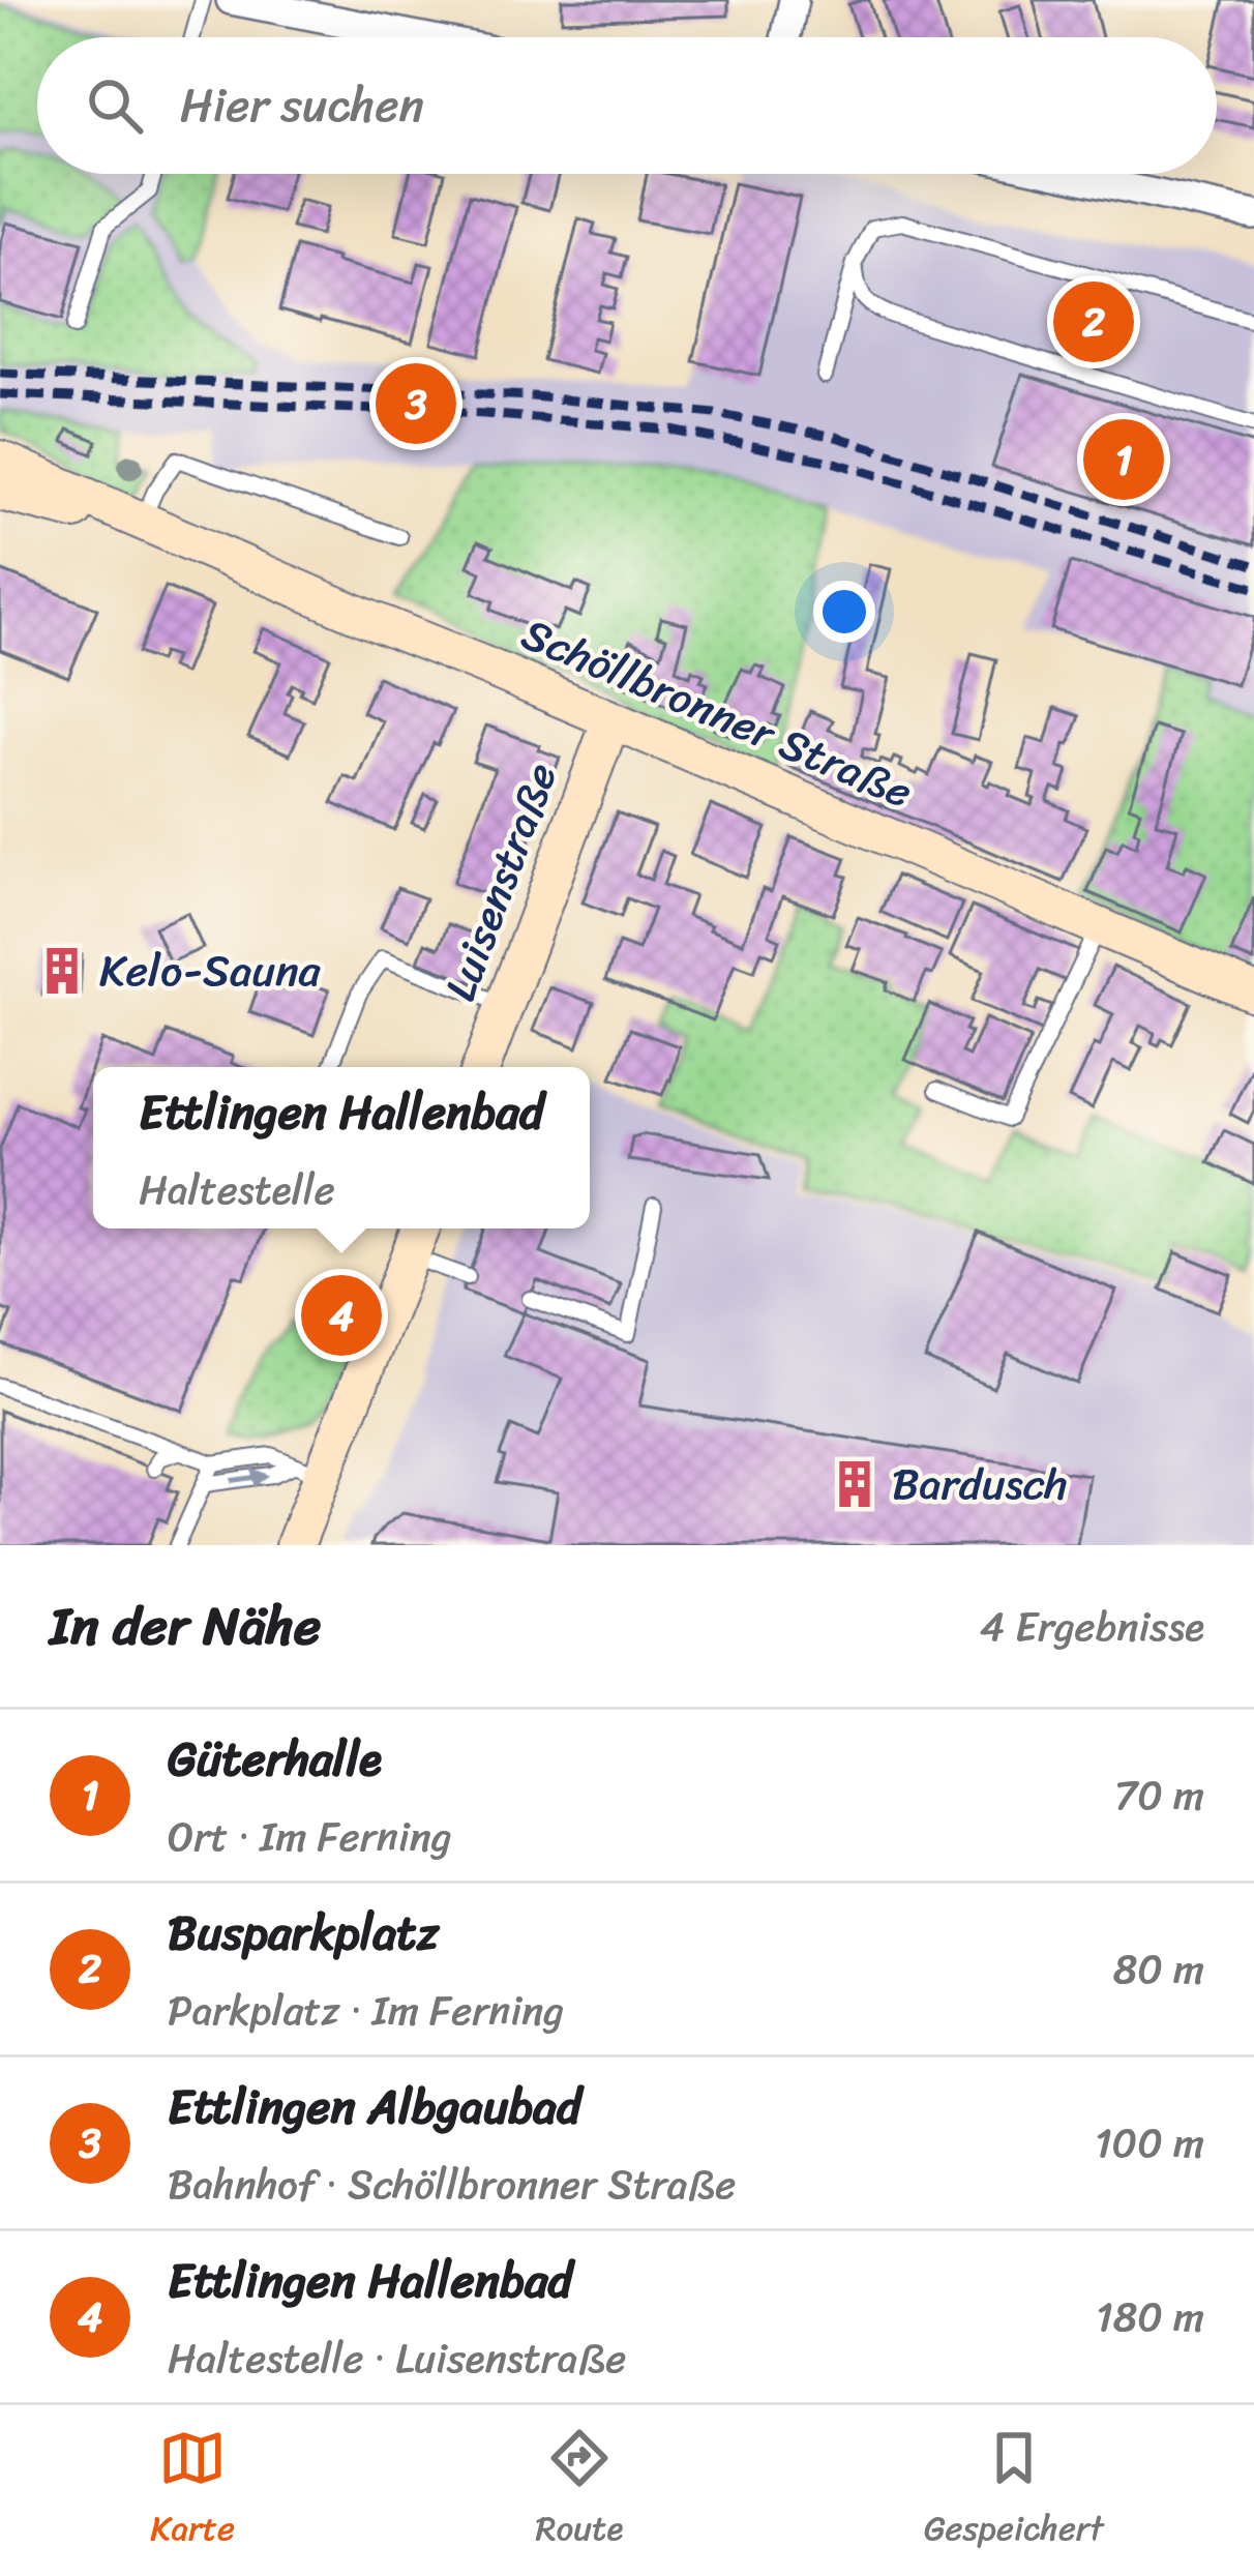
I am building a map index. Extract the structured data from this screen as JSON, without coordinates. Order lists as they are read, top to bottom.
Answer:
{
  "streets": {
    "main road": ["Schöllbronner Straße", "Luisenstraße"]
  },
  "crossings": [
    ["Schöllbronner Straße", "Luisenstraße"]
  ],
  "places": {
    "building": ["Kelo-Sauna", "Bardusch"]
  },
  "page": {
    "search": "Hier suchen",
    "pins": [
      "2",
      "3",
      "1",
      "4"
    ],
    "popup": ["Ettlingen Hallenbad", "Haltestelle"],
    "heading": ["In der Nähe", "4 Ergebnisse"],
    "list": [
      {
        "mark": "1",
        "name": "Güterhalle",
        "note": "Ort · Im Ferning",
        "value": "70 m"
      },
      {
        "mark": "2",
        "name": "Busparkplatz",
        "note": "Parkplatz · Im Ferning",
        "value": "80 m"
      },
      {
        "mark": "3",
        "name": "Ettlingen Albgaubad",
        "note": "Bahnhof · Schöllbronner Straße",
        "value": "100 m"
      },
      {
        "mark": "4",
        "name": "Ettlingen Hallenbad",
        "note": "Haltestelle · Luisenstraße",
        "value": "180 m"
      }
    ],
    "nav": ["Karte", "Route", "Gespeichert"]
  }
}
